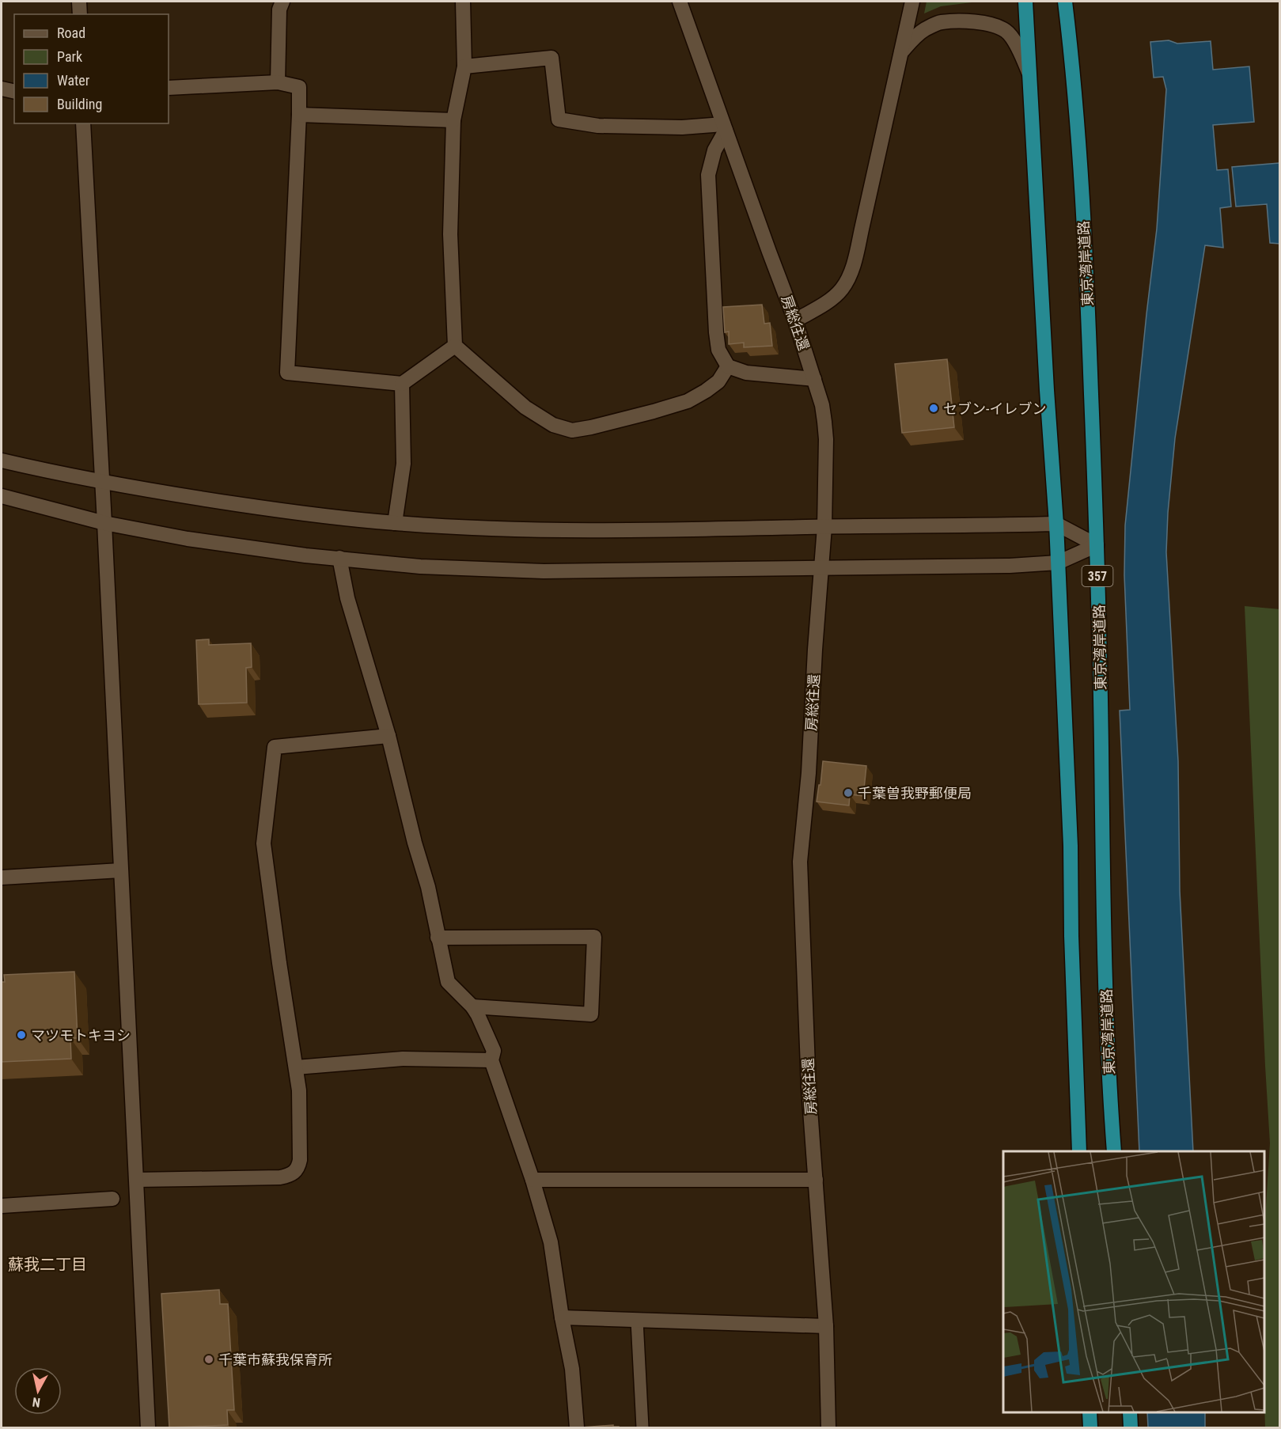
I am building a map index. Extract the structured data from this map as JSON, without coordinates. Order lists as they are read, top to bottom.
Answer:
{
  "streets": {
    "highway": ["東京湾岸道路", "357"],
    "street": ["房総往還"]
  },
  "districts": ["蘇我二丁目"],
  "places": [
    "セブン-イレブン",
    "千葉曽我野郵便局",
    "マツモトキヨシ",
    "千葉市蘇我保育所"
  ],
  "legend": [
    "Road",
    "Park",
    "Water",
    "Building"
  ],
  "north": "bottom"
}
